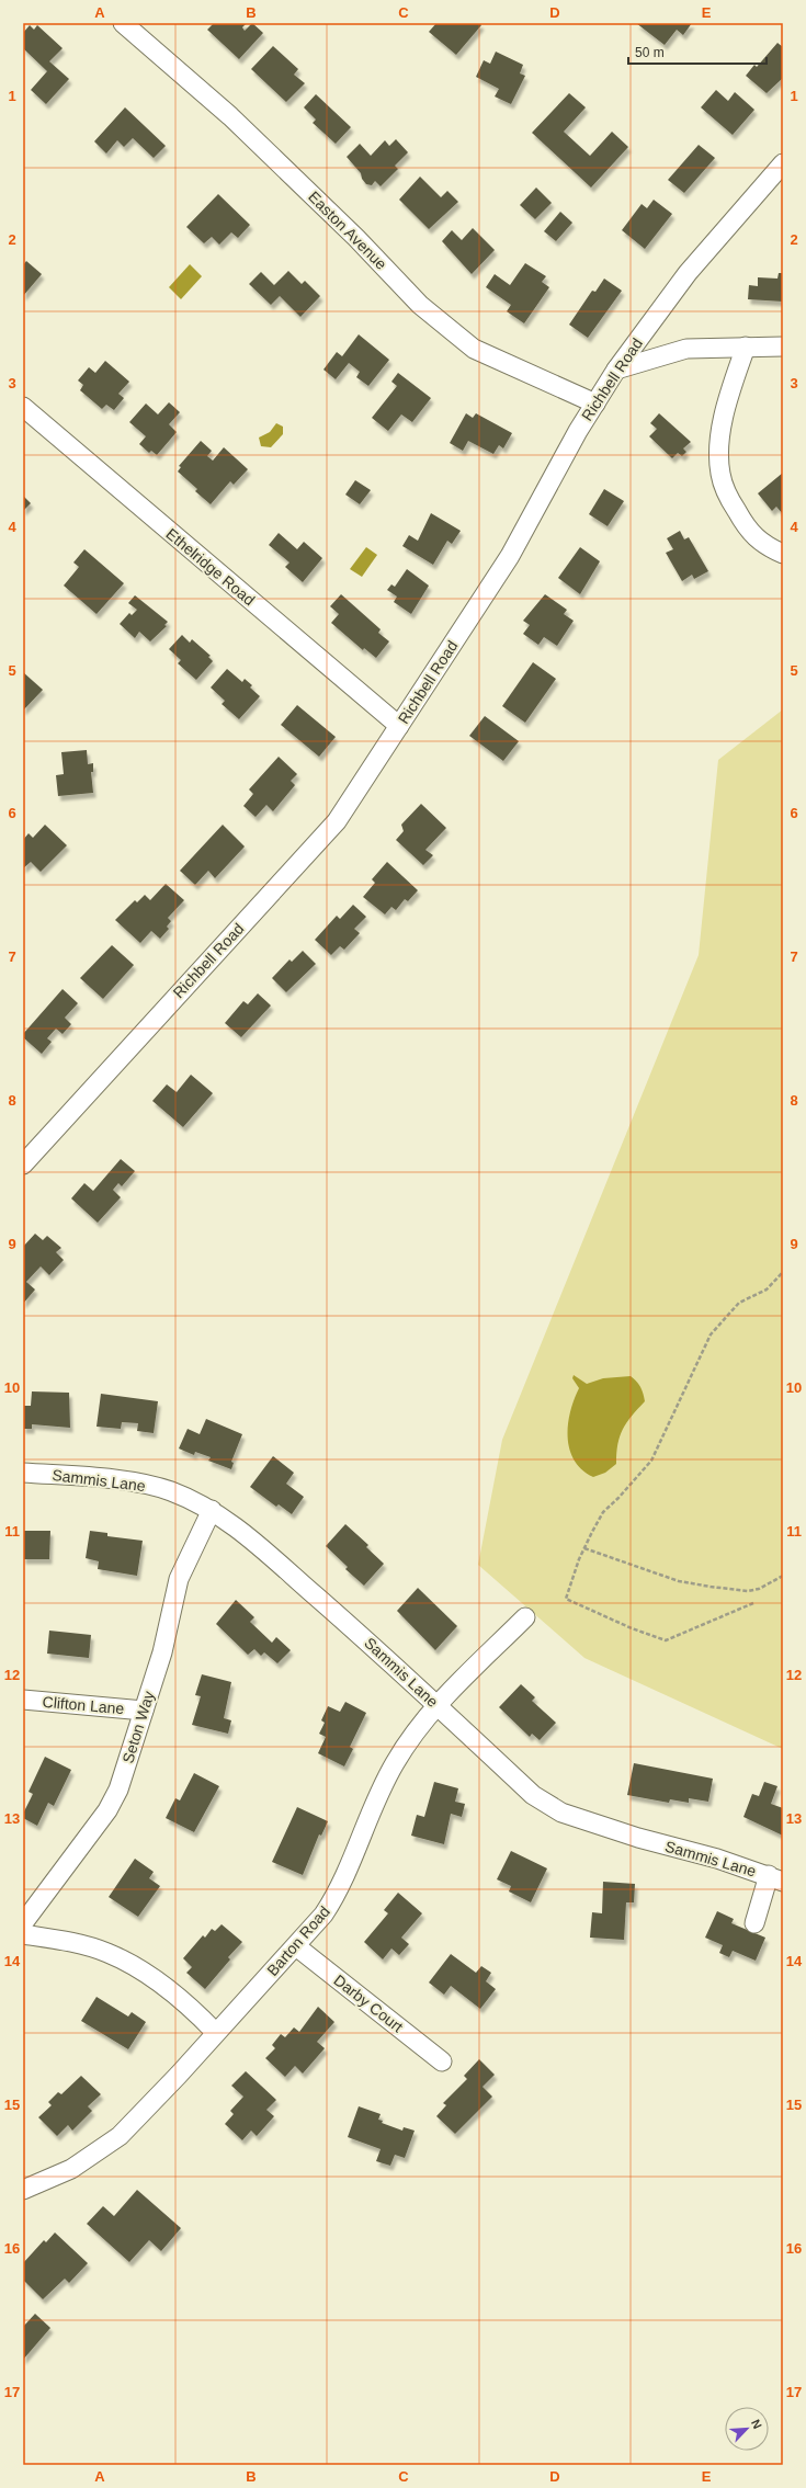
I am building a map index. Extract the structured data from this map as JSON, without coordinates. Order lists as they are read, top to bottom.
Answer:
{
  "streets": {
    "street": [
      "Easton Avenue",
      "Richbell Road",
      "Ethelridge Road",
      "Sammis Lane",
      "Clifton Lane",
      "Seton Way",
      "Barton Road",
      "Darby Court"
    ]
  },
  "crossings": [
    ["Easton Avenue", "Richbell Road"],
    ["Richbell Road", "Ethelridge Road"],
    ["Sammis Lane", "Seton Way"],
    ["Sammis Lane", "Barton Road"],
    ["Clifton Lane", "Seton Way"],
    ["Barton Road", "Darby Court"]
  ],
  "scale_bar": "50 m",
  "north": "top right",
  "grid": {
    "columns": [
      "A",
      "B",
      "C",
      "D",
      "E"
    ],
    "rows": [
      "1",
      "2",
      "3",
      "4",
      "5",
      "6",
      "7",
      "8",
      "9",
      "10",
      "11",
      "12",
      "13",
      "14",
      "15",
      "16",
      "17"
    ]
  }
}
